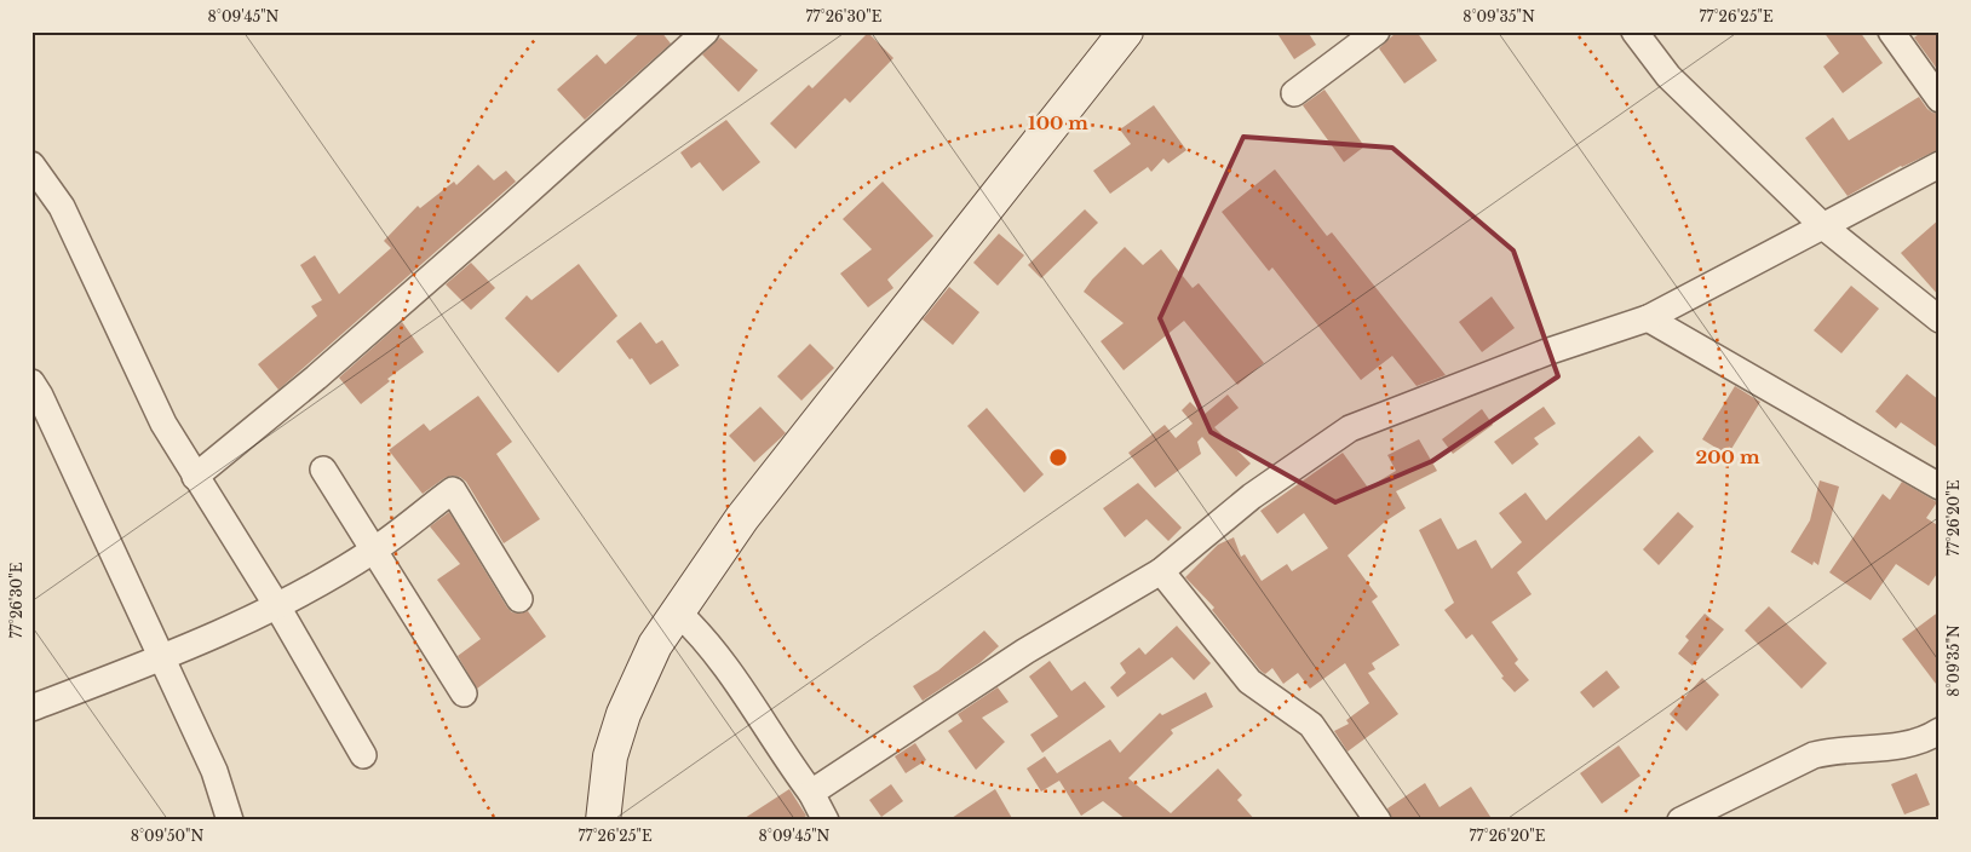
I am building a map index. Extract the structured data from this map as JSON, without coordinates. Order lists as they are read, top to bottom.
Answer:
{
  "coordinates": [
    "8°09'45\"N",
    "77°26'30\"E",
    "8°09'35\"N",
    "77°26'25\"E",
    "77°26'20\"E",
    "8°09'50\"N"
  ],
  "rings": ["100 m", "200 m"]
}
